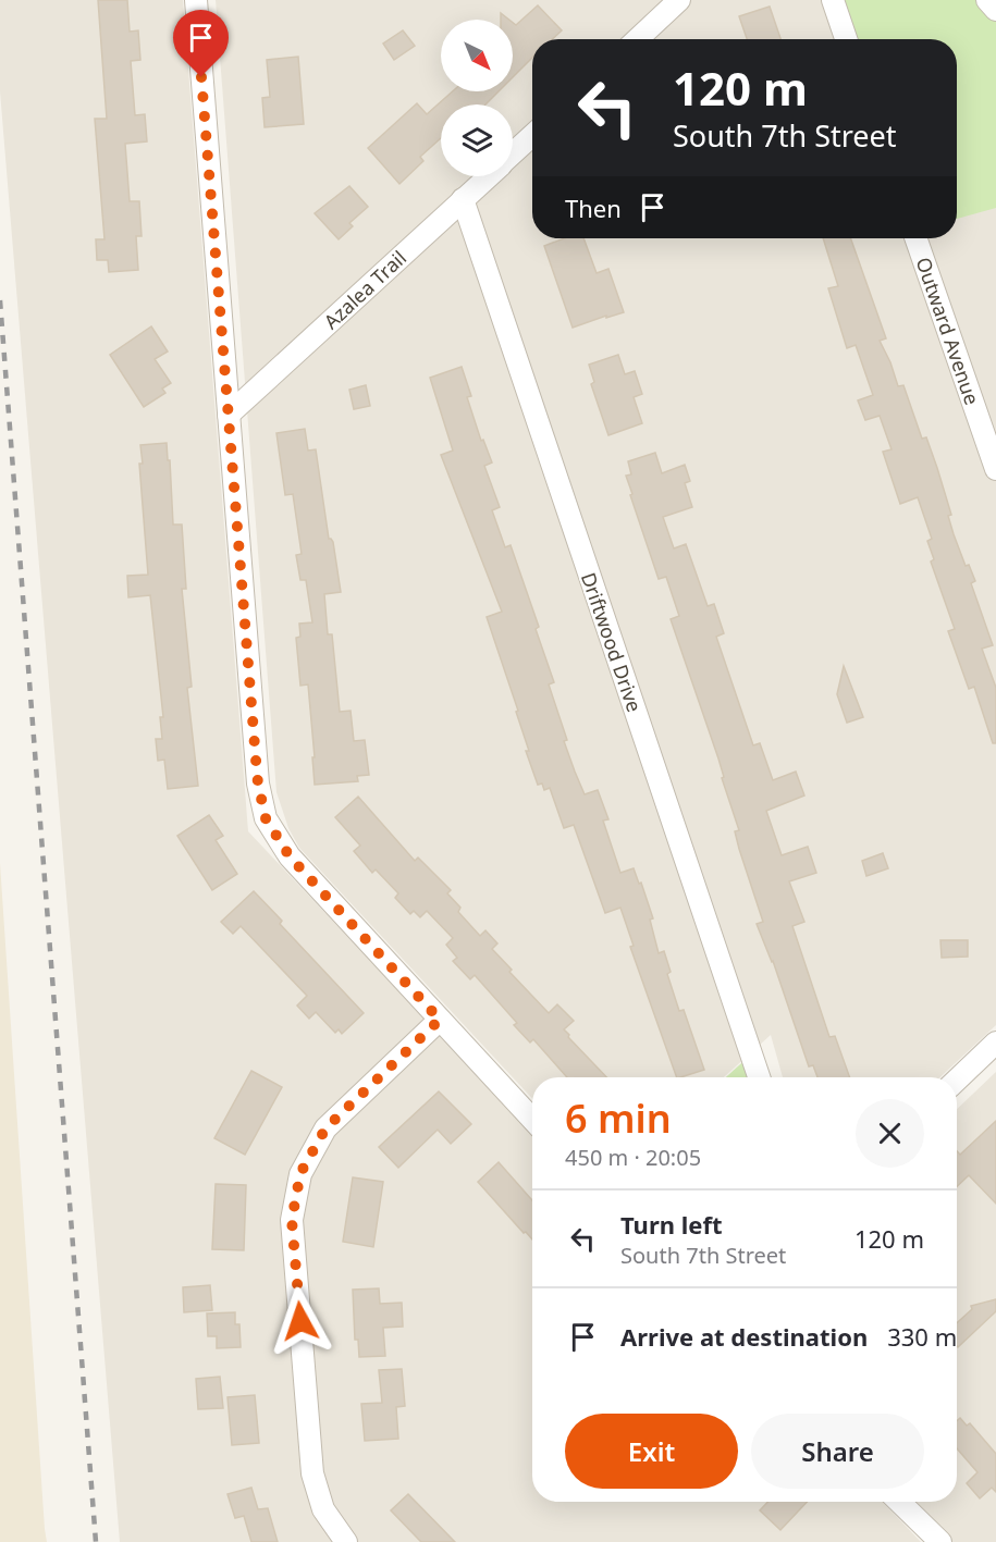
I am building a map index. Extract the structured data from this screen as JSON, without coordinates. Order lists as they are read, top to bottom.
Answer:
{
  "streets": {
    "street": ["Azalea Trail", "Outward Avenue", "Driftwood Drive"]
  },
  "crossings": [
    ["Azalea Trail", "Driftwood Drive"]
  ],
  "north": "bottom right",
  "page": {
    "turn": ["120 m", "South 7th Street"],
    "then": "Then",
    "heading": ["6 min", "450 m · 20:05"],
    "list": [
      {
        "name": "Turn left",
        "note": "South 7th Street",
        "value": "120 m"
      },
      {
        "name": "Arrive at destination",
        "value": "330 m"
      }
    ],
    "buttons": ["Exit", "Share"]
  }
}
